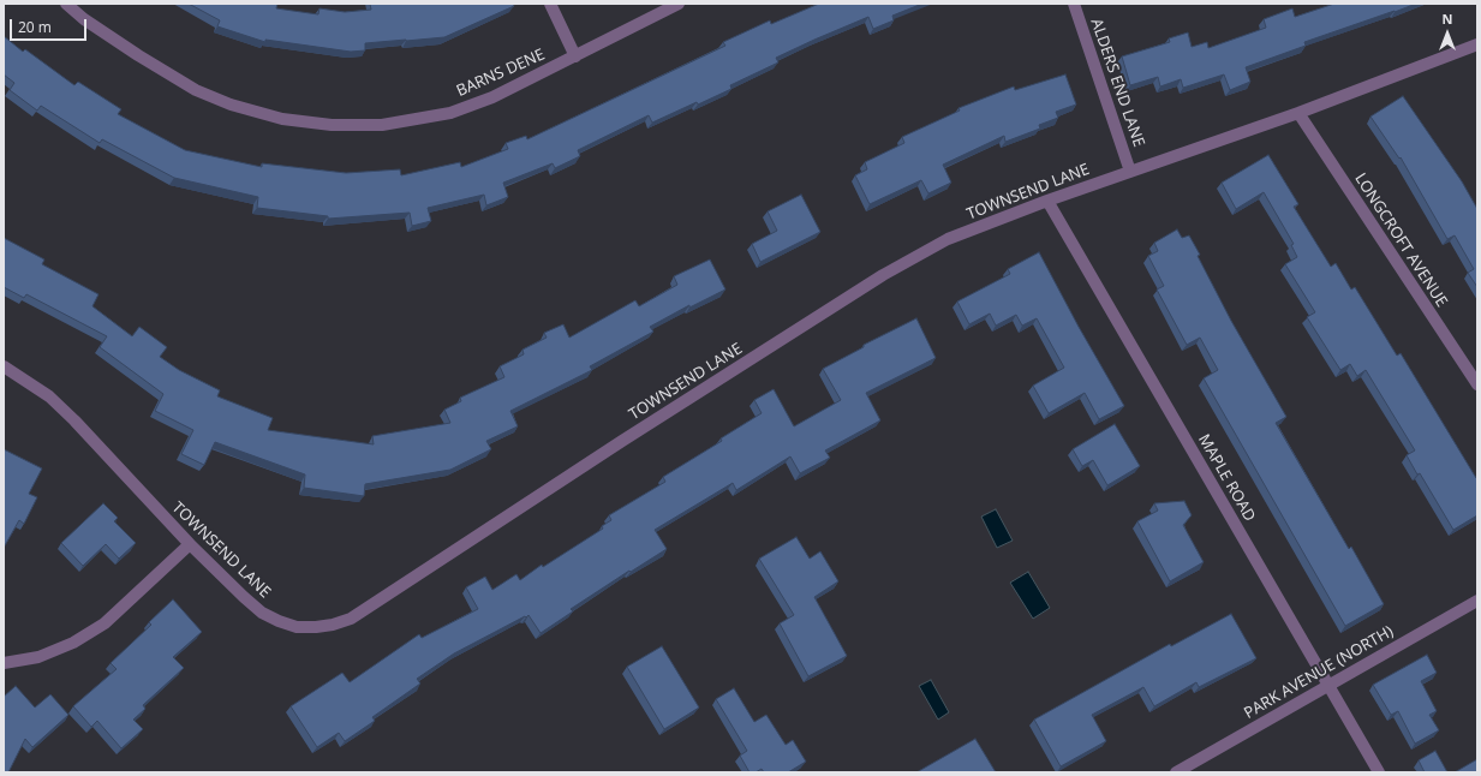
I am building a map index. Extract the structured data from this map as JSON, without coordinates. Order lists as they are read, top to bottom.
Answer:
{
  "streets": {
    "street": [
      "BARNS DENE",
      "ALDERS END LANE",
      "TOWNSEND LANE",
      "LONGCROFT AVENUE",
      "MAPLE ROAD",
      "PARK AVENUE (NORTH)"
    ]
  },
  "crossings": [
    ["ALDERS END LANE", "TOWNSEND LANE"],
    ["TOWNSEND LANE", "LONGCROFT AVENUE"],
    ["TOWNSEND LANE", "MAPLE ROAD"],
    ["MAPLE ROAD", "PARK AVENUE (NORTH)"]
  ],
  "scale_bar": "20 m",
  "north": "top"
}
